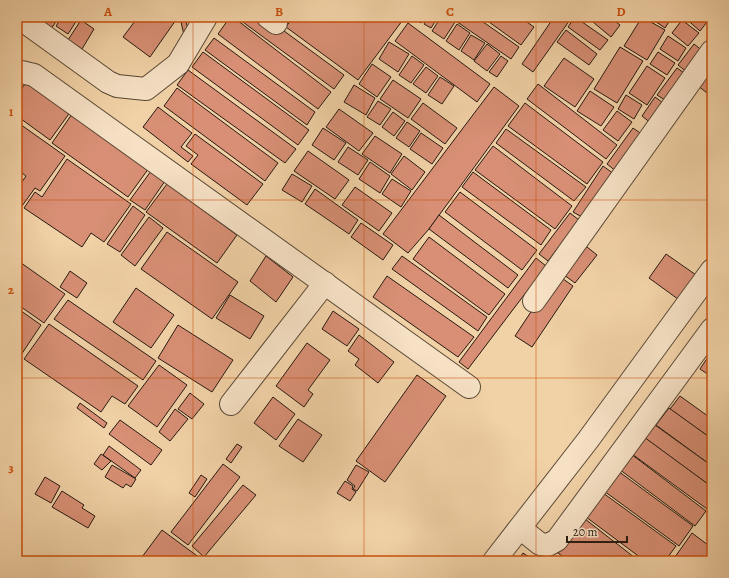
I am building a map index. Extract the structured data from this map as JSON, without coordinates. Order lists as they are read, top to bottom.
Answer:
{
  "scale_bar": "20 m",
  "grid": {
    "columns": [
      "A",
      "B",
      "C",
      "D"
    ],
    "rows": ["1", "2", "3"]
  }
}
